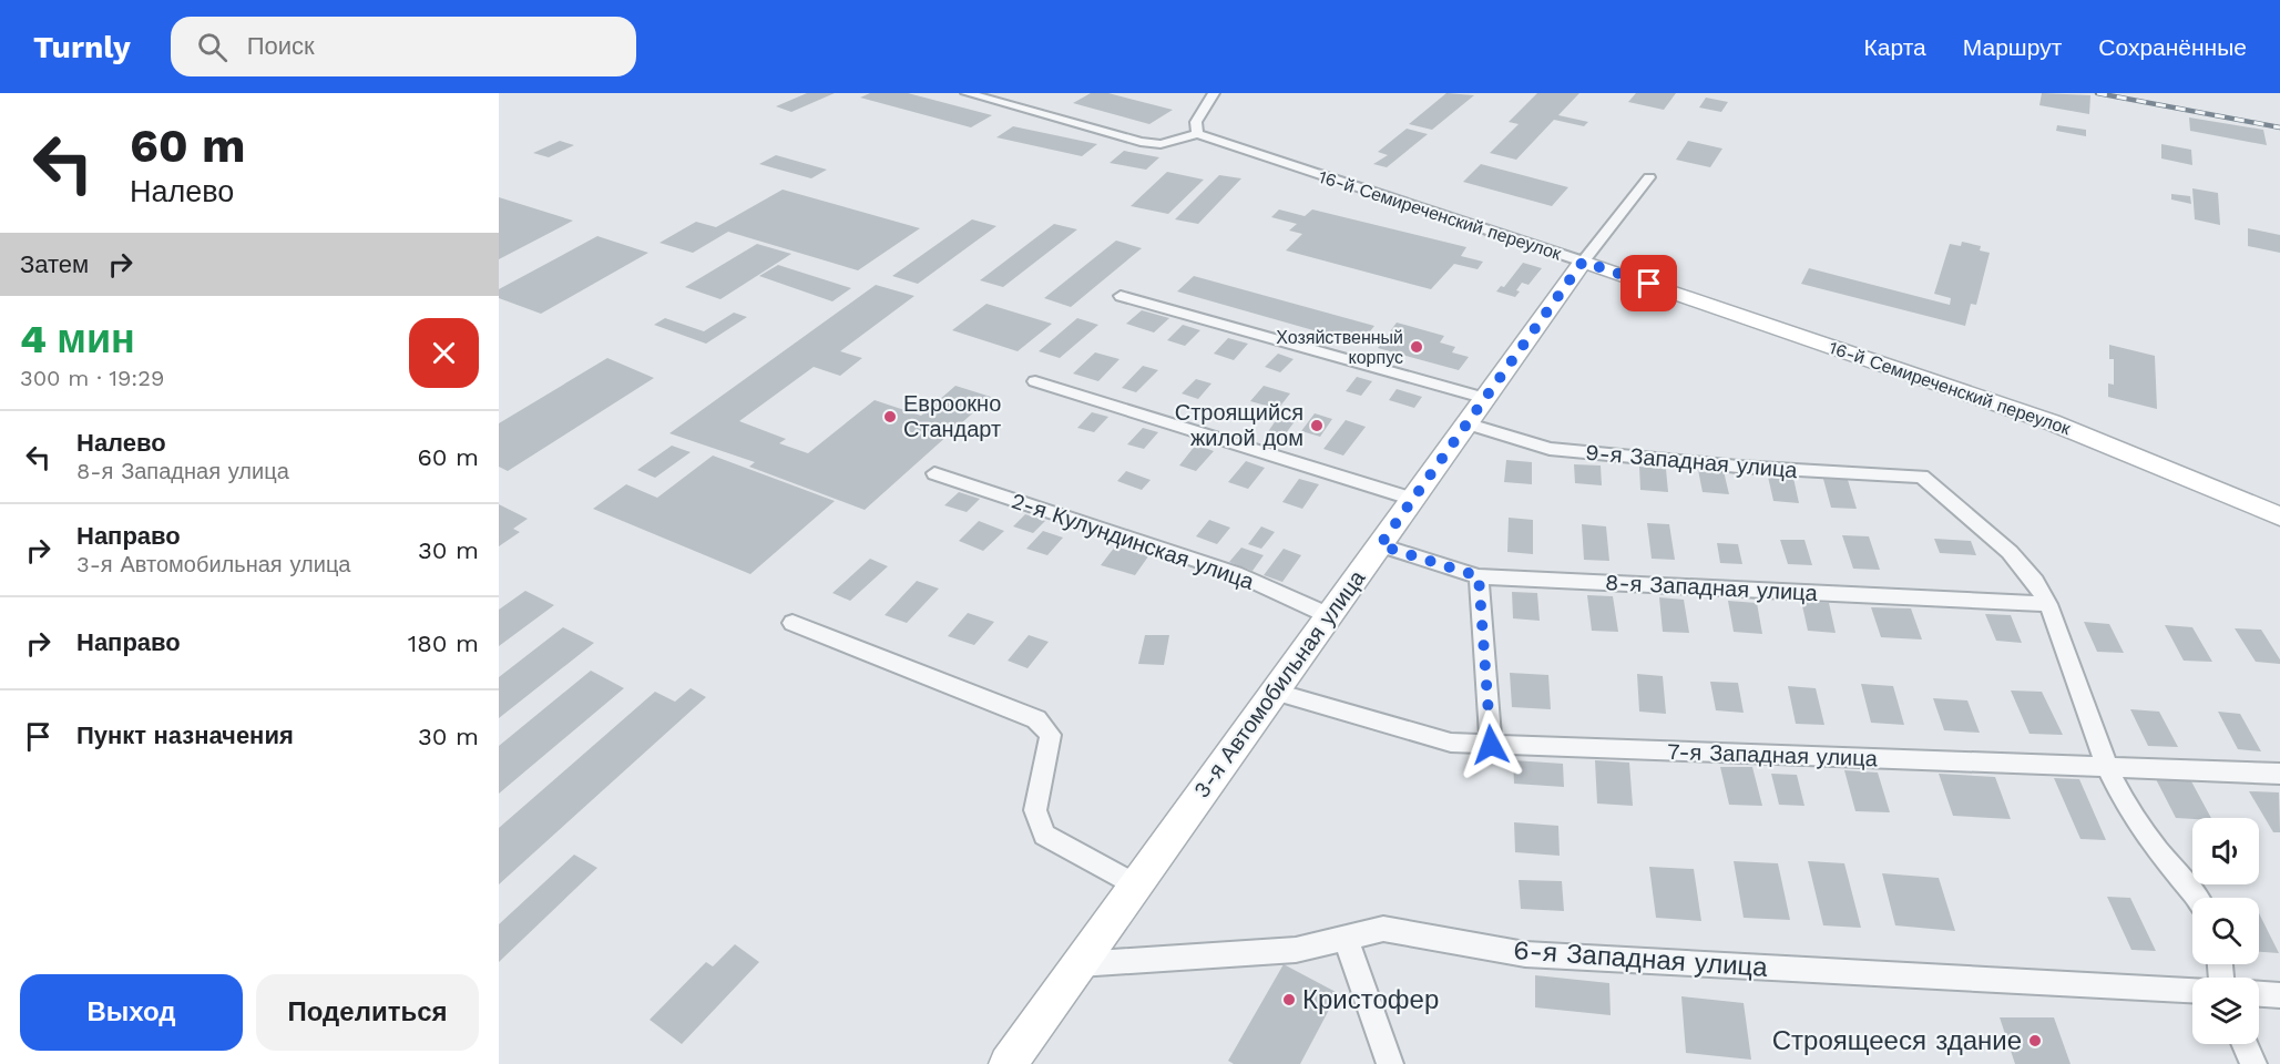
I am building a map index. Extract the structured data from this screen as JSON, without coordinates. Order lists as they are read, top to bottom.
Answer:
{
  "streets": {
    "street": [
      "16-й Семиреченский переулок",
      "9-я Западная улица",
      "2-я Кулундинская улица",
      "8-я Западная улица",
      "3-я Автомобильная улица",
      "7-я Западная улица",
      "6-я Западная улица"
    ]
  },
  "crossings": [
    ["16-й Семиреченский переулок", "3-я Автомобильная улица"],
    ["9-я Западная улица", "8-я Западная улица"],
    ["9-я Западная улица", "3-я Автомобильная улица"],
    ["2-я Кулундинская улица", "3-я Автомобильная улица"],
    ["8-я Западная улица", "3-я Автомобильная улица"],
    ["3-я Автомобильная улица", "7-я Западная улица"],
    ["3-я Автомобильная улица", "6-я Западная улица"]
  ],
  "places": [
    "Хозяйственный корпус",
    "Евроокно Стандарт",
    "Строящийся жилой дом",
    "Кристофер",
    "Строящееся здание"
  ],
  "page": {
    "header": "Turnly",
    "search": "Поиск",
    "nav": ["Карта", "Маршрут", "Сохранённые"],
    "turn": ["60 m", "Налево"],
    "then": "Затем",
    "heading": ["4 мин", "300 m · 19:29"],
    "list": [
      {
        "name": "Налево",
        "note": "8-я Западная улица",
        "value": "60 m"
      },
      {
        "name": "Направо",
        "note": "3-я Автомобильная улица",
        "value": "30 m"
      },
      {
        "name": "Направо",
        "value": "180 m"
      },
      {
        "name": "Пункт назначения",
        "value": "30 m"
      }
    ],
    "buttons": ["Выход", "Поделиться"]
  }
}
